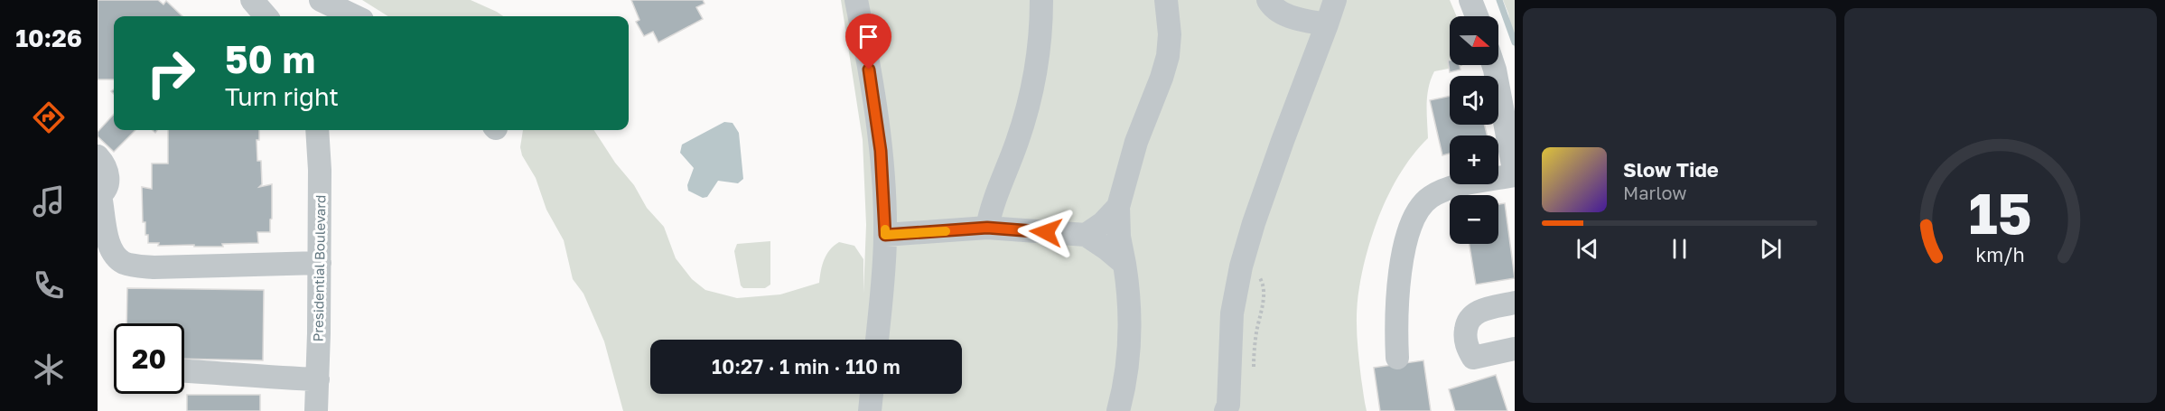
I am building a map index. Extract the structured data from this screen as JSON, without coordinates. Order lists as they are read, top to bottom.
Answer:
{
  "streets": {
    "street": ["Presidential Boulevard"]
  },
  "north": "right",
  "page": {
    "tabs": "10:26",
    "map_buttons": ["+", "−"],
    "turn": ["50 m", "Turn right"],
    "song": ["Slow Tide", "Marlow"],
    "limit": "20",
    "trip": "10:27 · 1 min · 110 m",
    "gauge": ["15", "km/h"]
  }
}
